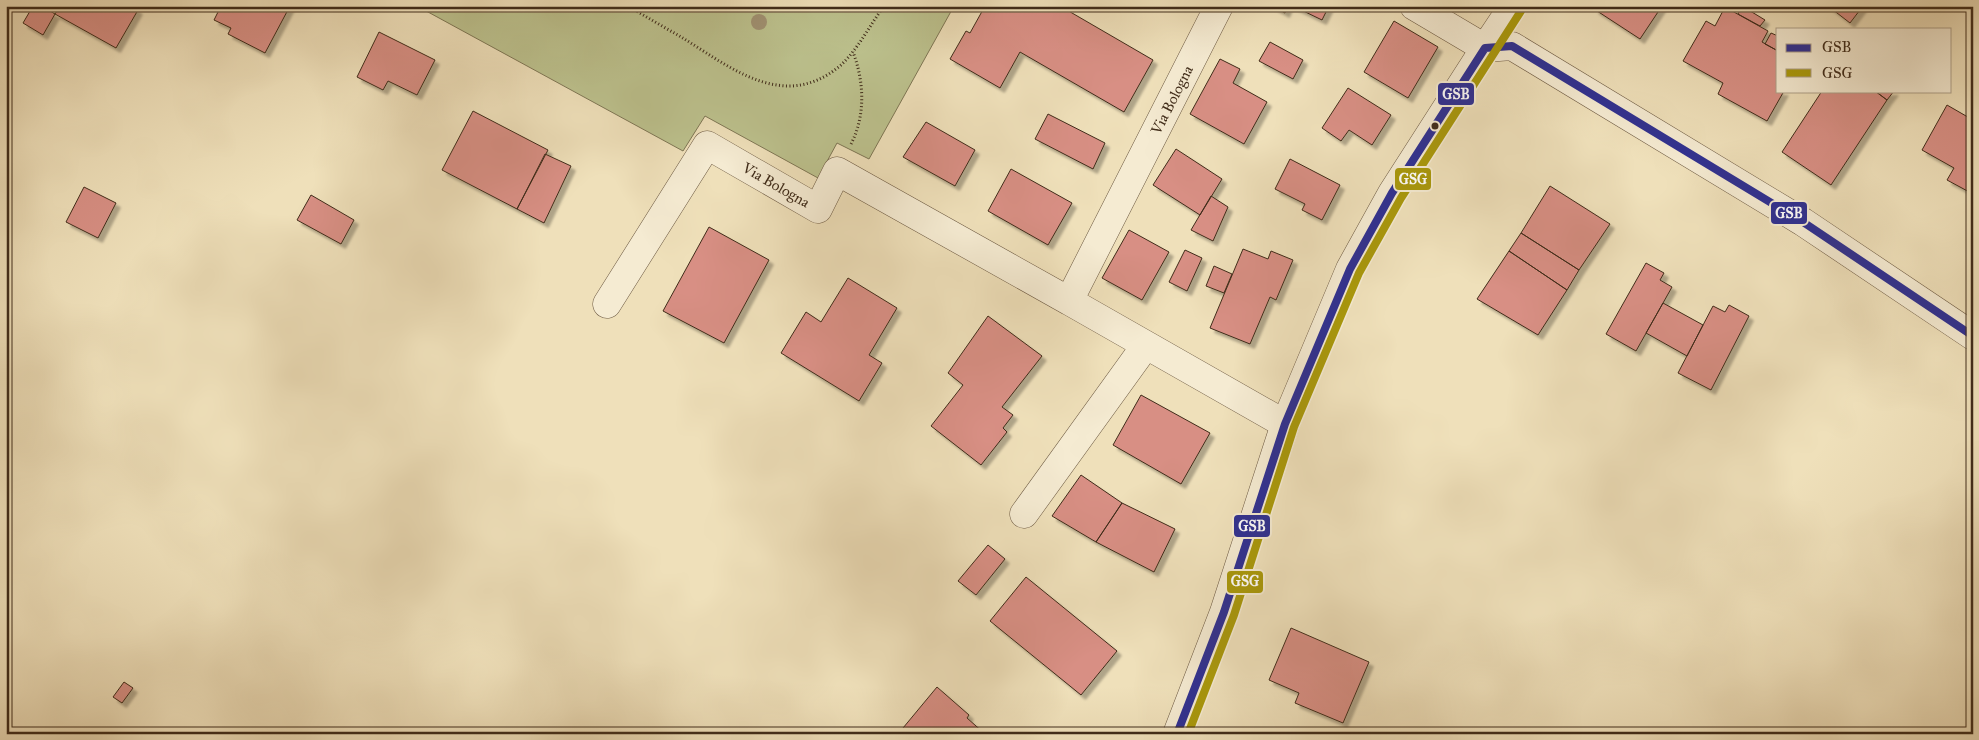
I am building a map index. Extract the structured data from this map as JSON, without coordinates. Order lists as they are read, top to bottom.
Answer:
{
  "streets": {
    "street": ["Via Bologna"]
  },
  "lines": ["transit line GSG", "transit line GSB"],
  "legend": ["GSB", "GSG"]
}
